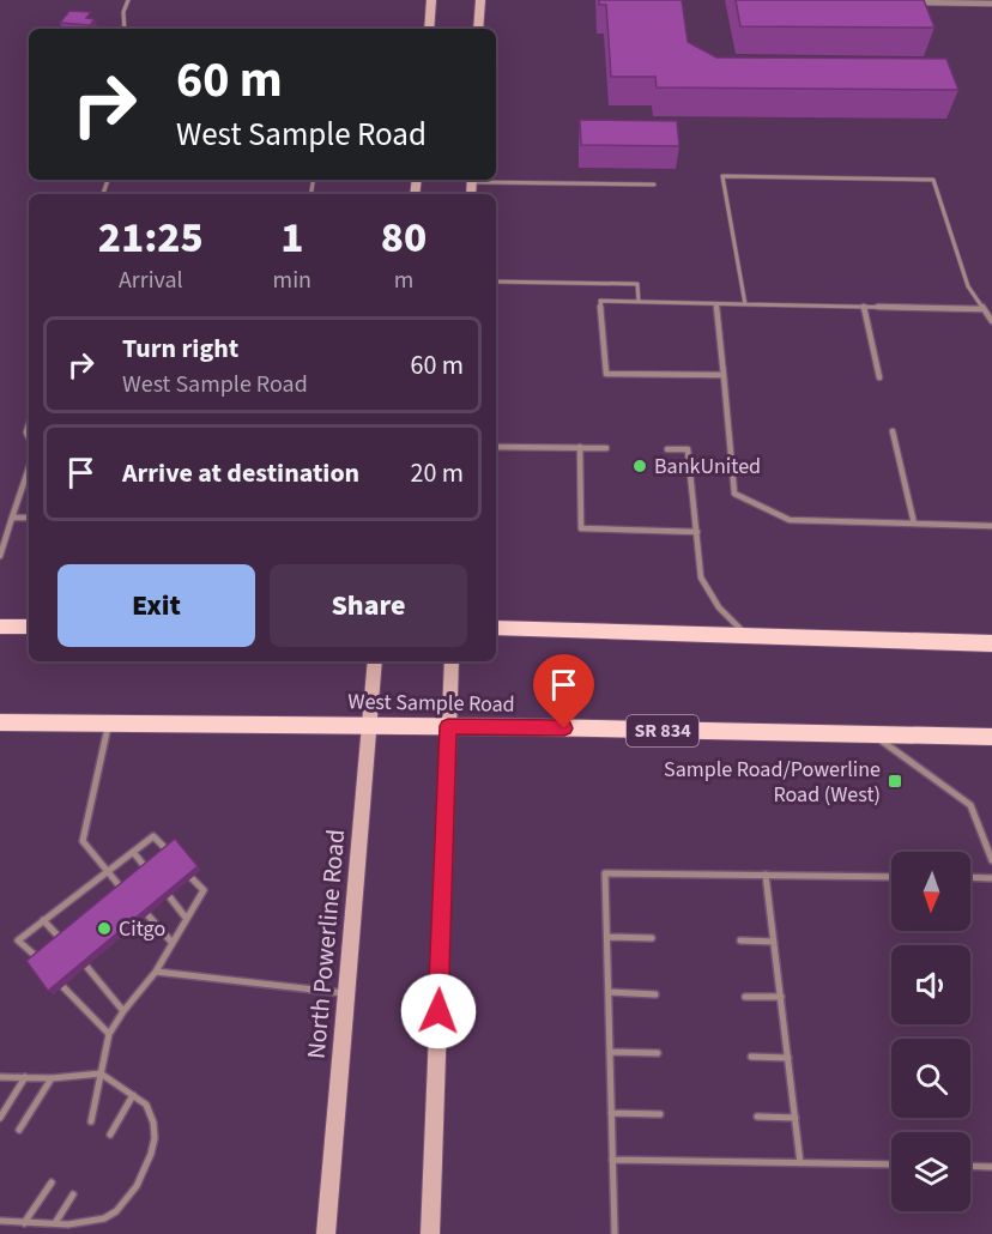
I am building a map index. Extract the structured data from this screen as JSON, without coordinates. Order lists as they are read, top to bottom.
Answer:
{
  "streets": {
    "main road": ["West Sample Road", "SR 834", "North Powerline Road"]
  },
  "crossings": [
    ["West Sample Road", "North Powerline Road"]
  ],
  "places": {
    "other": ["BankUnited", "Citgo"],
    "transit": ["Sample Road/Powerline Road (West)"]
  },
  "north": "bottom",
  "page": {
    "turn": ["60 m", "West Sample Road"],
    "eta": [
      "21:25",
      "Arrival",
      "1",
      "min",
      "80",
      "m"
    ],
    "list": [
      {
        "name": "Turn right",
        "note": "West Sample Road",
        "value": "60 m"
      },
      {
        "name": "Arrive at destination",
        "value": "20 m"
      }
    ],
    "buttons": ["Exit", "Share"]
  }
}
